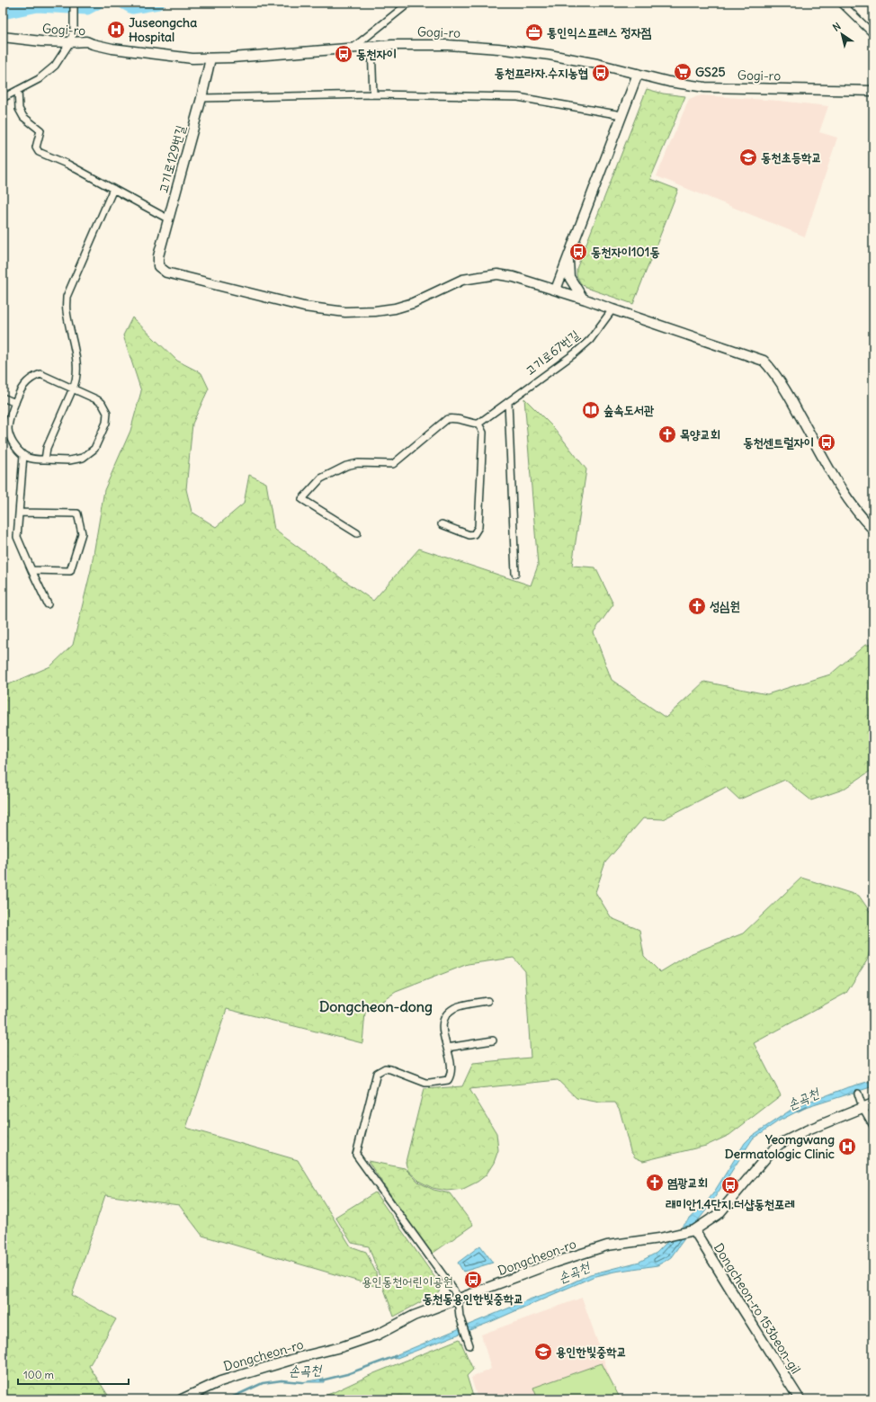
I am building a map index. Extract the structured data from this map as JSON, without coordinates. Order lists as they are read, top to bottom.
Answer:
{
  "streets": {
    "street": [
      "Gogi-ro",
      "고기로129번길",
      "고기로67번길",
      "Dongcheon-ro",
      "Dongcheon-ro 153beon-gil"
    ]
  },
  "crossings": [
    ["Gogi-ro", "고기로129번길"],
    ["Dongcheon-ro", "Dongcheon-ro 153beon-gil"]
  ],
  "districts": ["Dongcheon-dong"],
  "water": ["손곡천"],
  "parks": ["용인동천어린이공원"],
  "places": {
    "hospital": ["Juseongcha Hospital", "Yeomgwang Dermatologic Clinic"],
    "office": ["통인익스프레스 정자점"],
    "bus stop": [
      "동천자이",
      "동천프라자.수지농협",
      "동천자이101동",
      "동천센트럴자이",
      "래미안1.4단지.더샵동천포레",
      "동천동용인한빛중학교"
    ],
    "supermarket": ["GS25"],
    "school or university": ["동천초등학교", "용인한빛중학교"],
    "library": ["숲속도서관"],
    "church": ["목양교회", "성심원", "염광교회"]
  },
  "scale_bar": "100 m",
  "north": "top left"
}
